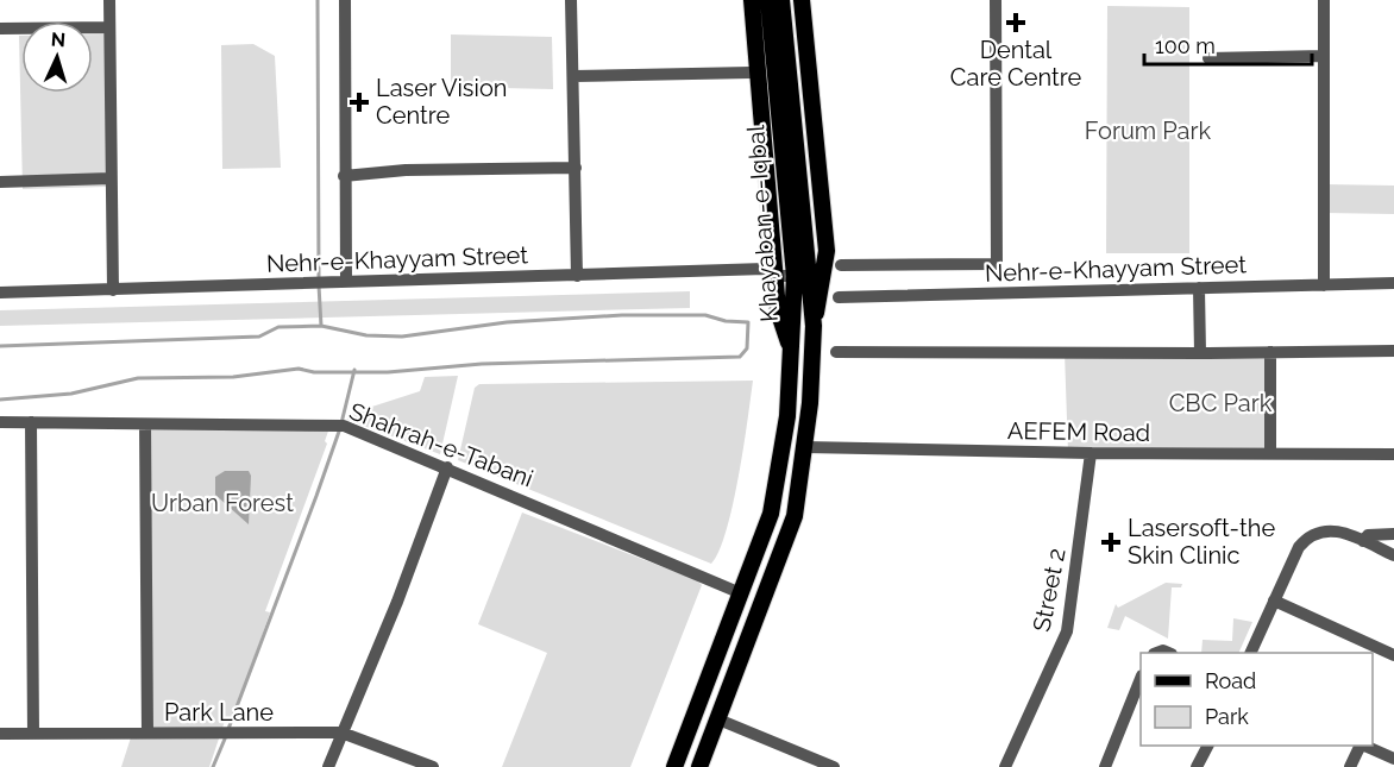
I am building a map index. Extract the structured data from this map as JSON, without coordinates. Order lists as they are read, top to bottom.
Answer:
{
  "streets": {
    "main road": ["Khayaban-e-Iqbal"],
    "street": [
      "Nehr-e-Khayyam Street",
      "AEFEM Road",
      "Shahrah-e-Tabani",
      "Street 2",
      "Park Lane"
    ]
  },
  "crossings": [
    ["Khayaban-e-Iqbal", "Nehr-e-Khayyam Street"],
    ["Khayaban-e-Iqbal", "AEFEM Road"],
    ["Khayaban-e-Iqbal", "Shahrah-e-Tabani"],
    ["AEFEM Road", "Street 2"]
  ],
  "parks": ["Forum Park", "CBC Park", "Urban Forest"],
  "places": {
    "health": ["Dental Care Centre", "Laser Vision Centre", "Lasersoft-the Skin Clinic"]
  },
  "legend": ["Road", "Park"],
  "scale_bar": "100 m",
  "north": "top"
}
